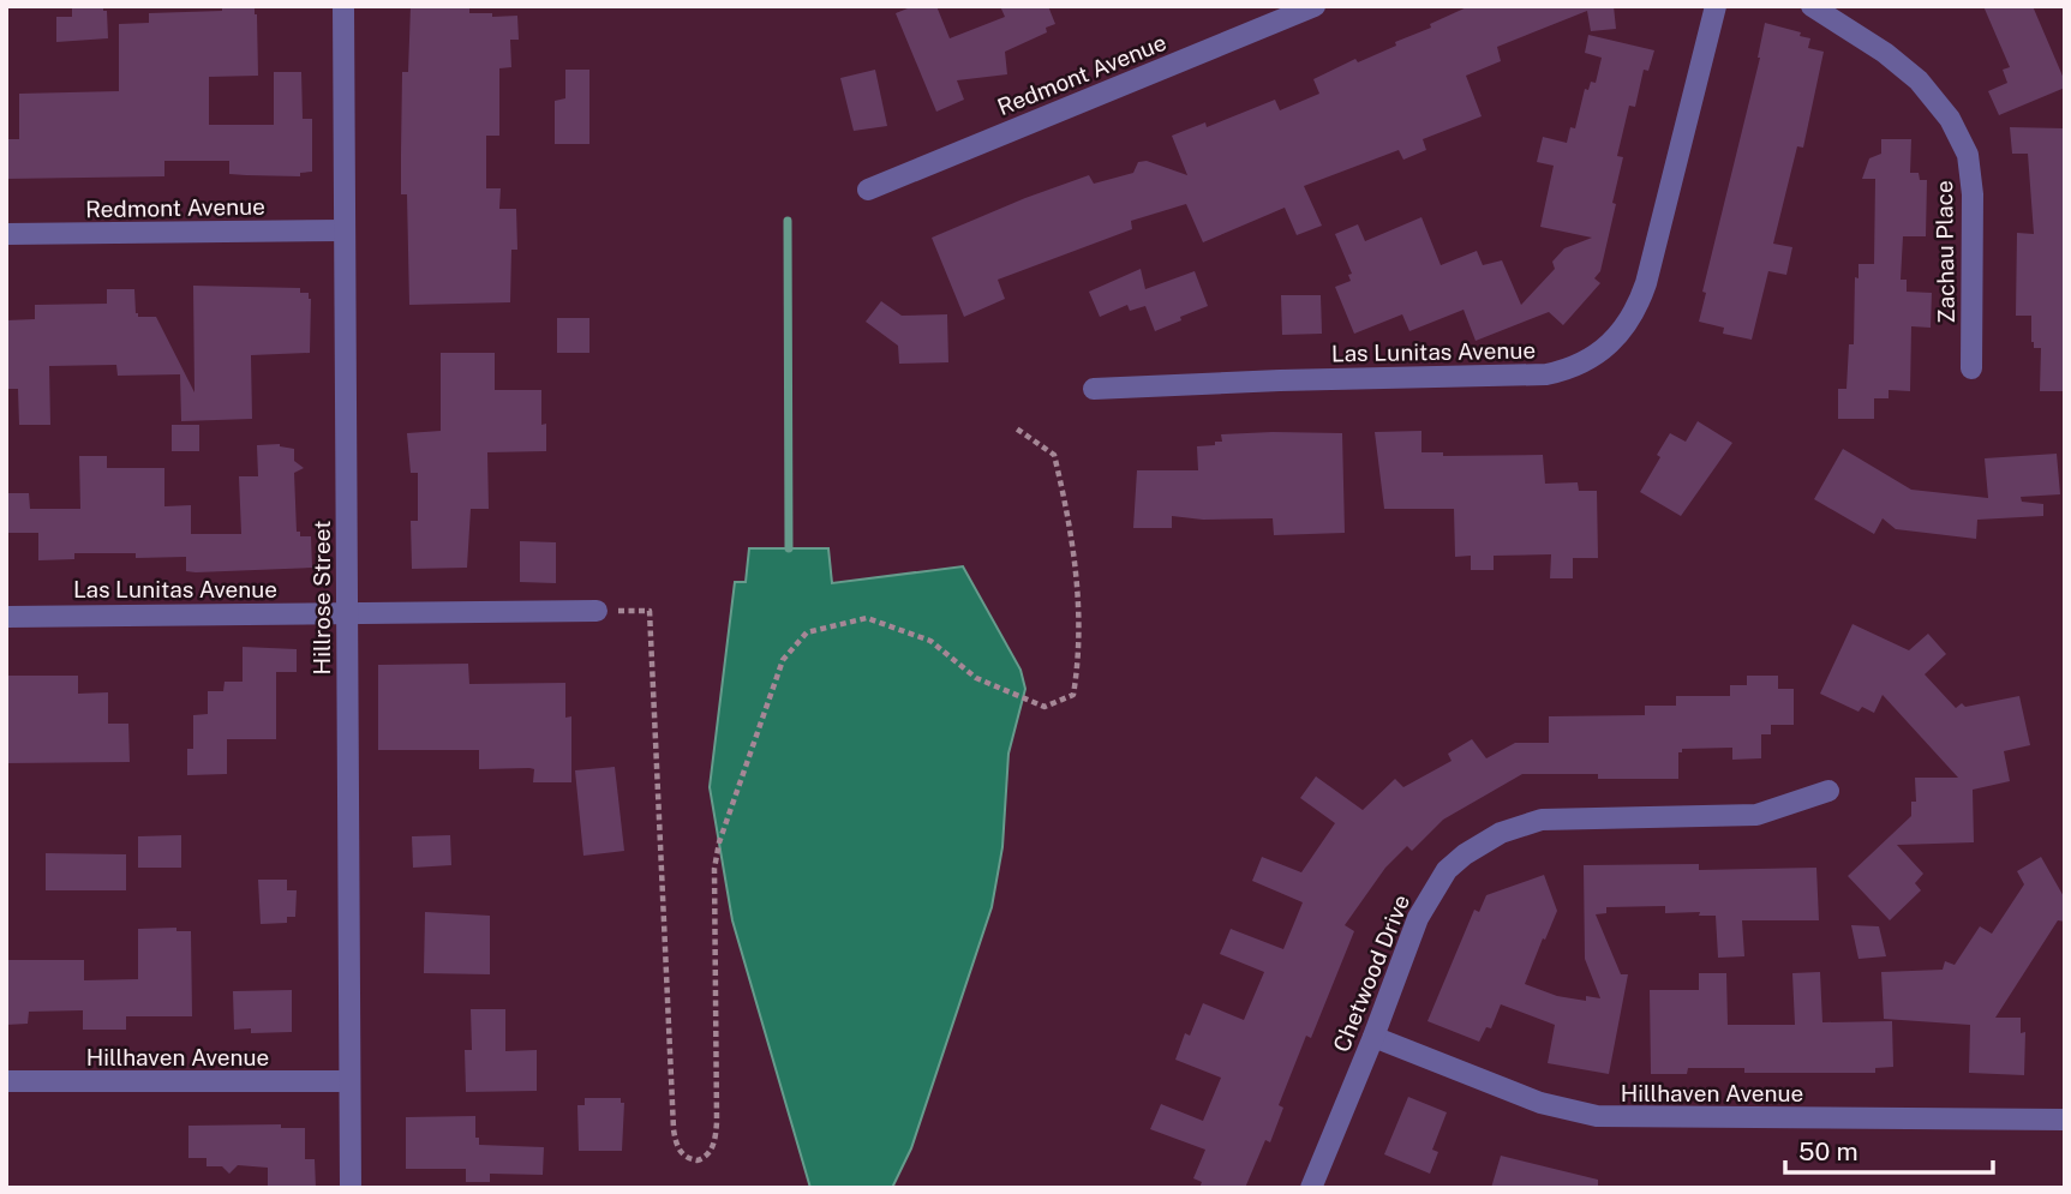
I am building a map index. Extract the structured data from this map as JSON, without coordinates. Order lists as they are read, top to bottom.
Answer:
{
  "streets": {
    "street": [
      "Redmont Avenue",
      "Zachau Place",
      "Las Lunitas Avenue",
      "Hillrose Street",
      "Chetwood Drive",
      "Hillhaven Avenue"
    ]
  },
  "crossings": [
    ["Redmont Avenue", "Hillrose Street"],
    ["Las Lunitas Avenue", "Hillrose Street"],
    ["Hillrose Street", "Hillhaven Avenue"],
    ["Chetwood Drive", "Hillhaven Avenue"]
  ],
  "scale_bar": "50 m"
}
